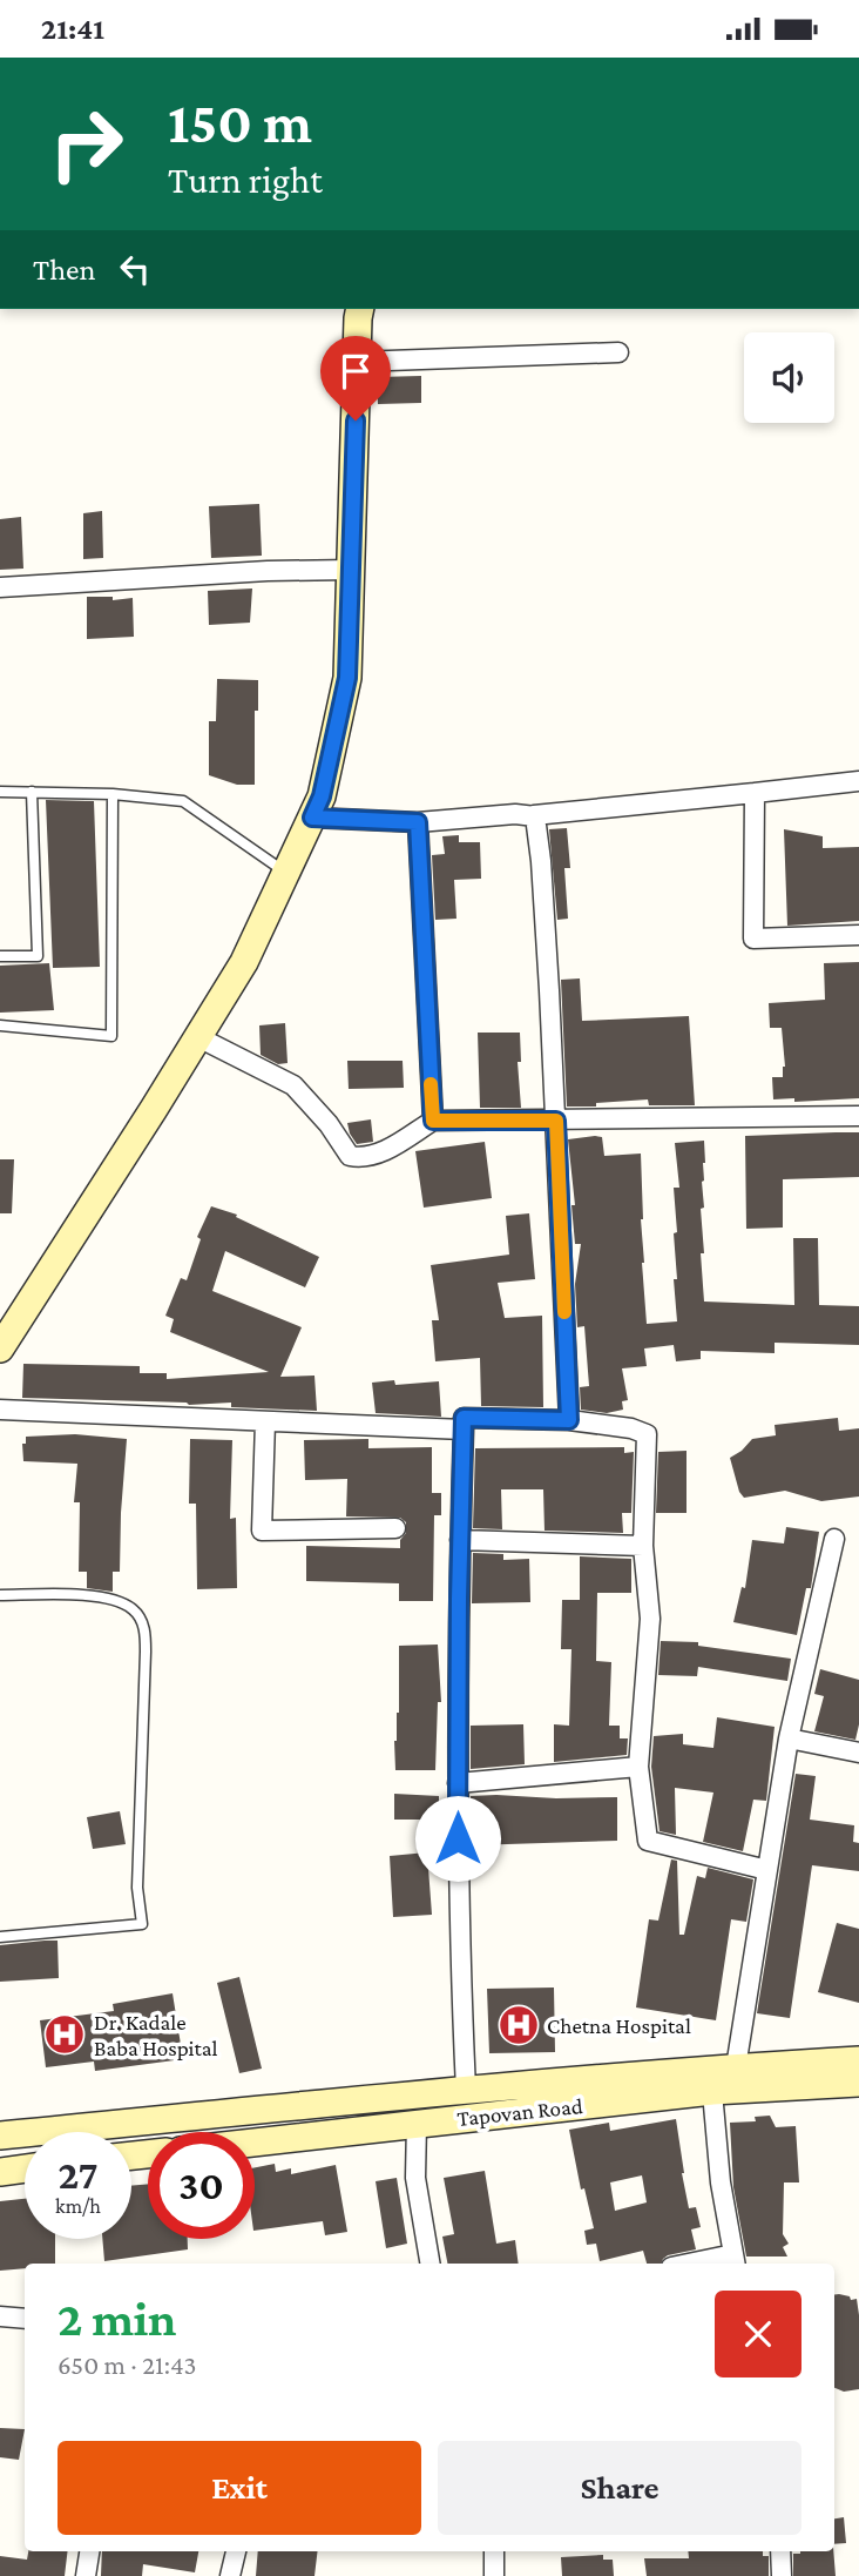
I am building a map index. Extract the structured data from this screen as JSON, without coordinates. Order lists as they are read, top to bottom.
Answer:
{
  "streets": {
    "main road": ["Tapovan Road"]
  },
  "places": {
    "hospital": ["Chetna Hospital", "Dr. Kadale Baba Hospital"]
  },
  "page": {
    "status": "21:41",
    "turn": ["150 m", "Turn right"],
    "then": "Then",
    "speed": "27 km/h",
    "limit": "30",
    "heading": ["2 min", "650 m · 21:43"],
    "buttons": ["Exit", "Share"]
  }
}
